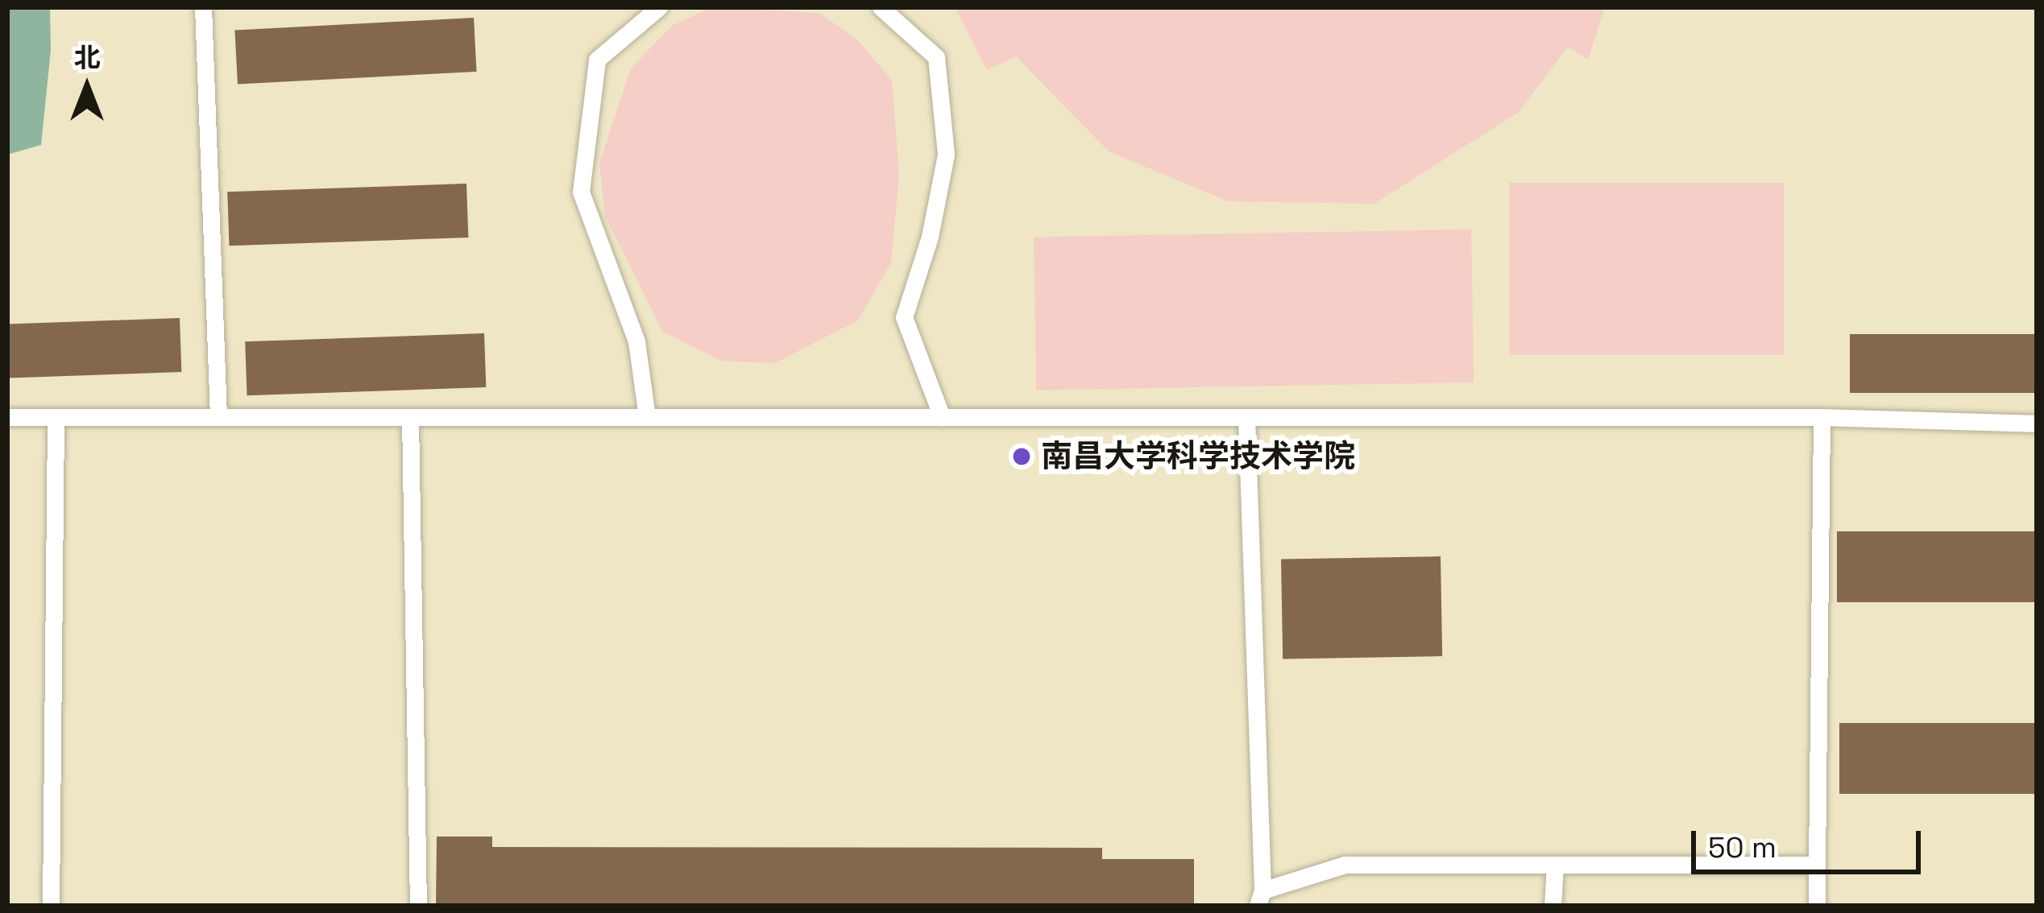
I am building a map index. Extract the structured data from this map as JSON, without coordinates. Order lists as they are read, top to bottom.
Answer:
{
  "places": ["南昌大学科学技术学院"],
  "scale_bar": "50 m",
  "north": "top"
}
